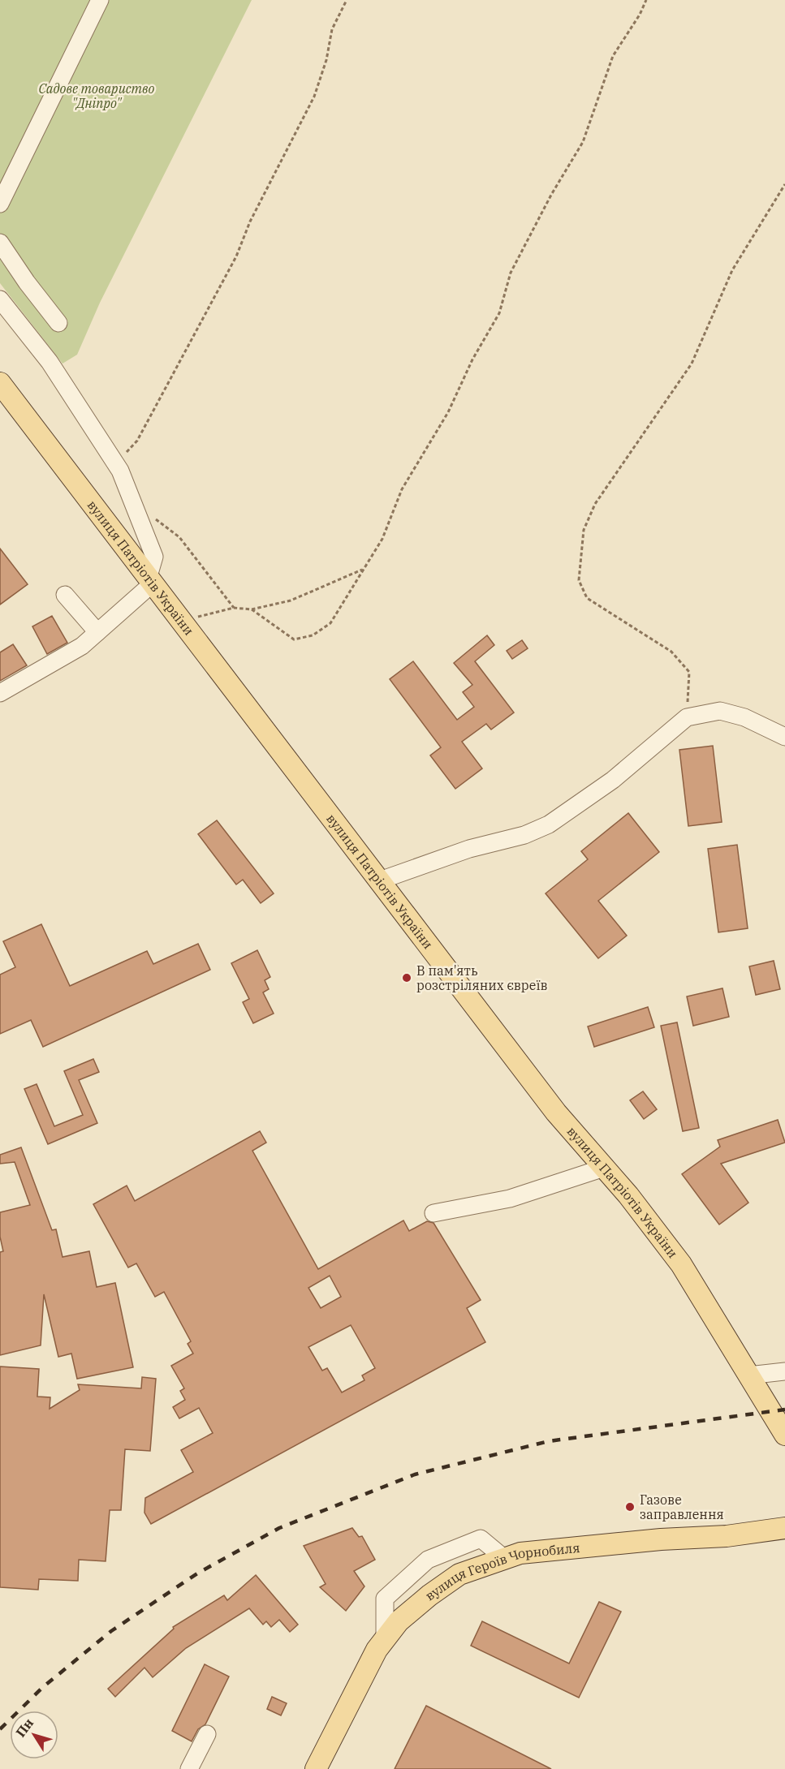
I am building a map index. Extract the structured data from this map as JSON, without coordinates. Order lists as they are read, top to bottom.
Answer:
{
  "streets": {
    "main road": ["вулиця Патріотів України", "вулиця Героїв Чорнобиля"]
  },
  "parks": ["Садове товариство \"Дніпро\""],
  "places": ["В пам'ять розстріляних євреїв", "Газове заправлення"],
  "north": "top left"
}
